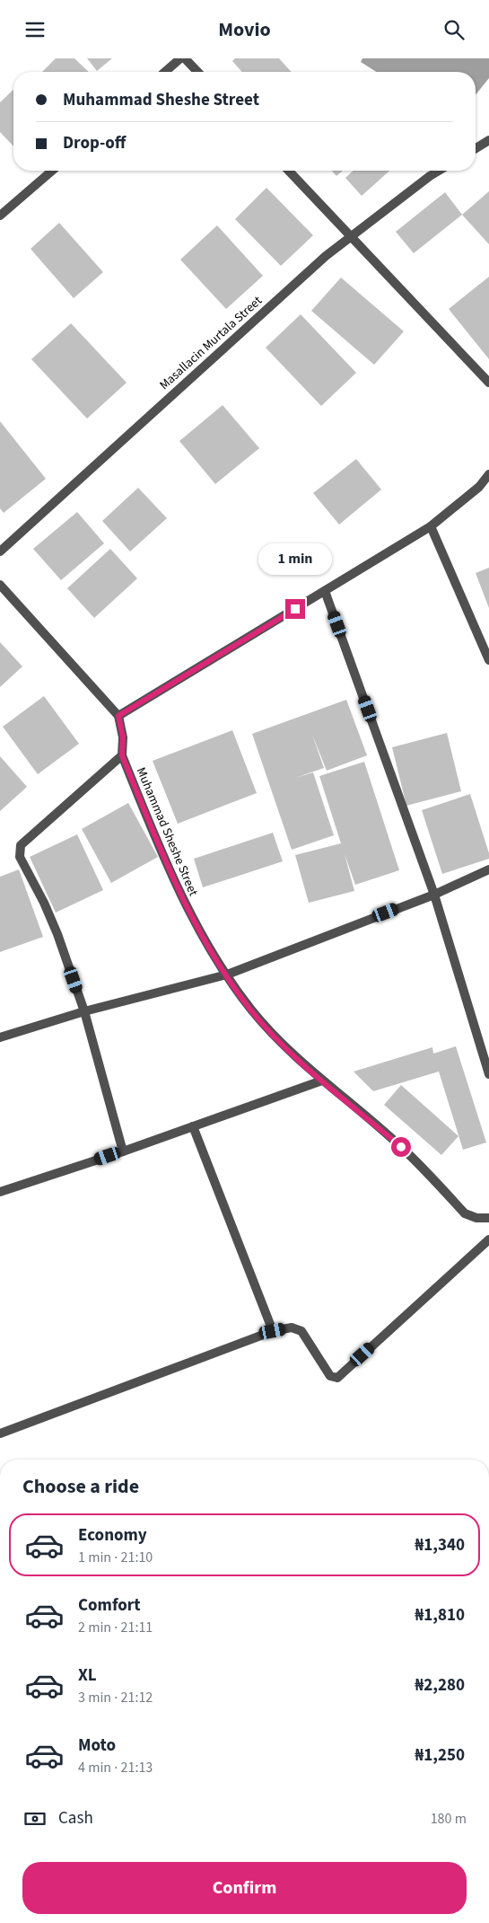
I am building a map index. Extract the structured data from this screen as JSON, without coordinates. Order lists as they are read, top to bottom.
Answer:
{
  "streets": {
    "street": ["Masallacin Murtala Street", "Muhammad Sheshe Street"]
  },
  "page": {
    "header": "Movio",
    "banner": ["Muhammad Sheshe Street", "Drop-off"],
    "bubble": "1 min",
    "heading": "Choose a ride",
    "list": [
      {
        "name": "Economy",
        "note": "1 min · 21:10",
        "value": "₦1,340"
      },
      {
        "name": "Comfort",
        "note": "2 min · 21:11",
        "value": "₦1,810"
      },
      {
        "name": "XL",
        "note": "3 min · 21:12",
        "value": "₦2,280"
      },
      {
        "name": "Moto",
        "note": "4 min · 21:13",
        "value": "₦1,250"
      }
    ],
    "pay": ["Cash", "180 m"],
    "buttons": "Confirm"
  }
}
